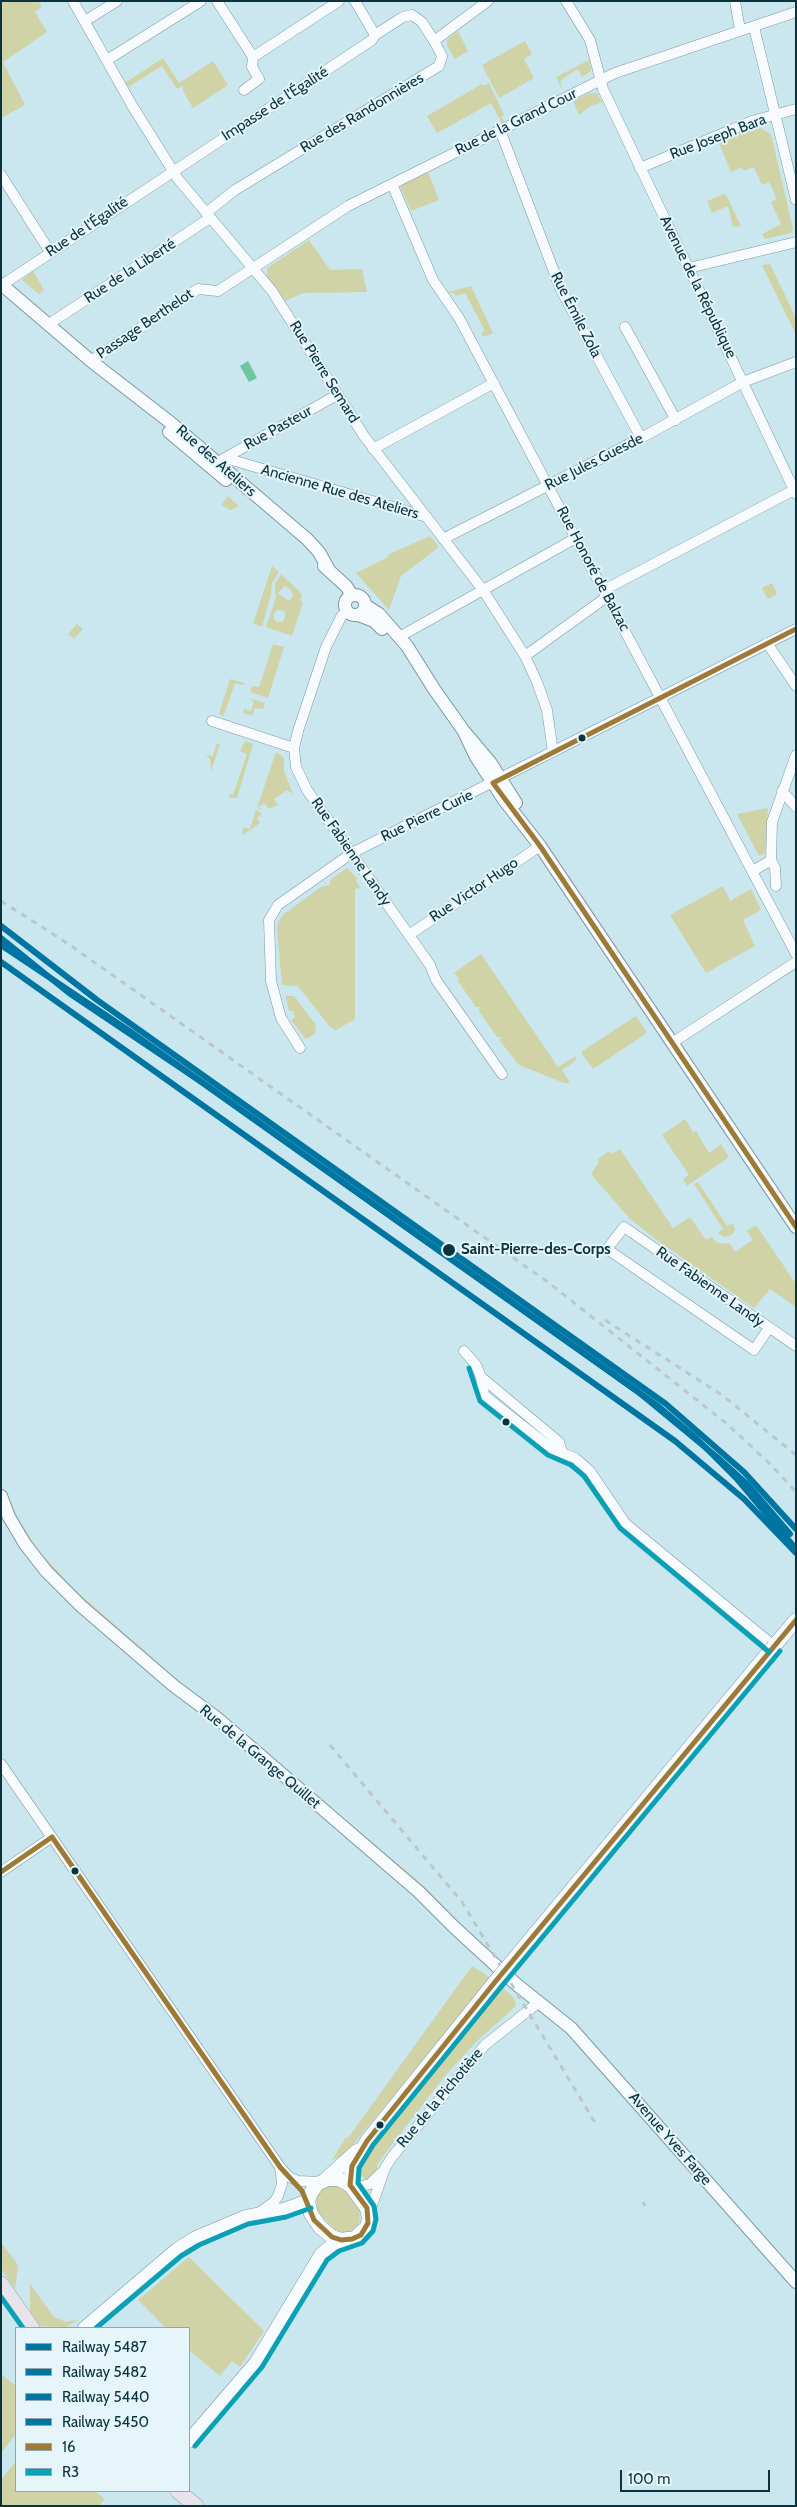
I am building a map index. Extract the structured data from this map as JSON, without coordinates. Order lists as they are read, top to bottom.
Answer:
{
  "streets": {
    "street": [
      "Impasse de l'Égalité",
      "Rue des Randonnières",
      "Rue de la Grand Cour",
      "Rue Joseph Bara",
      "Rue de l'Égalité",
      "Rue de la Liberté",
      "Avenue de la République",
      "Rue Émile Zola",
      "Passage Berthelot",
      "Rue Pierre Semard",
      "Rue Pasteur",
      "Rue des Ateliers",
      "Rue Jules Guesde",
      "Ancienne Rue des Ateliers",
      "Rue Honoré de Balzac",
      "Rue Pierre Curie",
      "Rue Fabienne Landy",
      "Rue Victor Hugo",
      "Rue de la Grange Quillet",
      "Rue de la Pichotière",
      "Avenue Yves Farge"
    ]
  },
  "crossings": [
    ["Impasse de l'Égalité", "Rue des Randonnières"],
    ["Impasse de l'Égalité", "Rue de l'Égalité"],
    ["Impasse de l'Égalité", "Rue Pierre Semard"],
    ["Rue des Randonnières", "Rue de la Liberté"],
    ["Rue des Randonnières", "Rue Pierre Semard"],
    ["Rue de la Grand Cour", "Avenue de la République"],
    ["Rue de la Grand Cour", "Rue Émile Zola"],
    ["Rue de la Grand Cour", "Passage Berthelot"],
    ["Rue de la Grand Cour", "Rue Pierre Semard"],
    ["Rue de la Grand Cour", "Rue Honoré de Balzac"],
    ["Rue Joseph Bara", "Avenue de la République"],
    ["Rue de l'Égalité", "Rue Pierre Semard"],
    ["Rue de l'Égalité", "Rue des Ateliers"],
    ["Rue de la Liberté", "Rue Pierre Semard"],
    ["Rue de la Liberté", "Rue des Ateliers"],
    ["Avenue de la République", "Rue Jules Guesde"],
    ["Rue Émile Zola", "Rue Jules Guesde"],
    ["Passage Berthelot", "Rue Pierre Semard"],
    ["Passage Berthelot", "Rue des Ateliers"],
    ["Rue Pierre Semard", "Rue Pasteur"],
    ["Rue Pierre Semard", "Rue Jules Guesde"],
    ["Rue Pierre Semard", "Ancienne Rue des Ateliers"],
    ["Rue Pierre Semard", "Rue Pierre Curie"],
    ["Rue Pasteur", "Rue des Ateliers"],
    ["Rue Pasteur", "Ancienne Rue des Ateliers"],
    ["Rue des Ateliers", "Ancienne Rue des Ateliers"],
    ["Rue des Ateliers", "Rue Fabienne Landy"],
    ["Rue Jules Guesde", "Rue Honoré de Balzac"],
    ["Rue Honoré de Balzac", "Rue Pierre Curie"],
    ["Rue Pierre Curie", "Rue Fabienne Landy"],
    ["Rue Fabienne Landy", "Rue Victor Hugo"],
    ["Rue de la Grange Quillet", "Rue de la Pichotière"],
    ["Rue de la Grange Quillet", "Avenue Yves Farge"],
    ["Rue de la Pichotière", "Avenue Yves Farge"]
  ],
  "places": ["Saint-Pierre-des-Corps"],
  "lines": [
    "transit line 16",
    "rail line 5482",
    "rail line 5487",
    "rail line 5440",
    "rail line 5450",
    "transit line R3"
  ],
  "legend": [
    "Railway 5487",
    "Railway 5482",
    "Railway 5440",
    "Railway 5450",
    "16",
    "R3"
  ],
  "scale_bar": "100 m"
}
